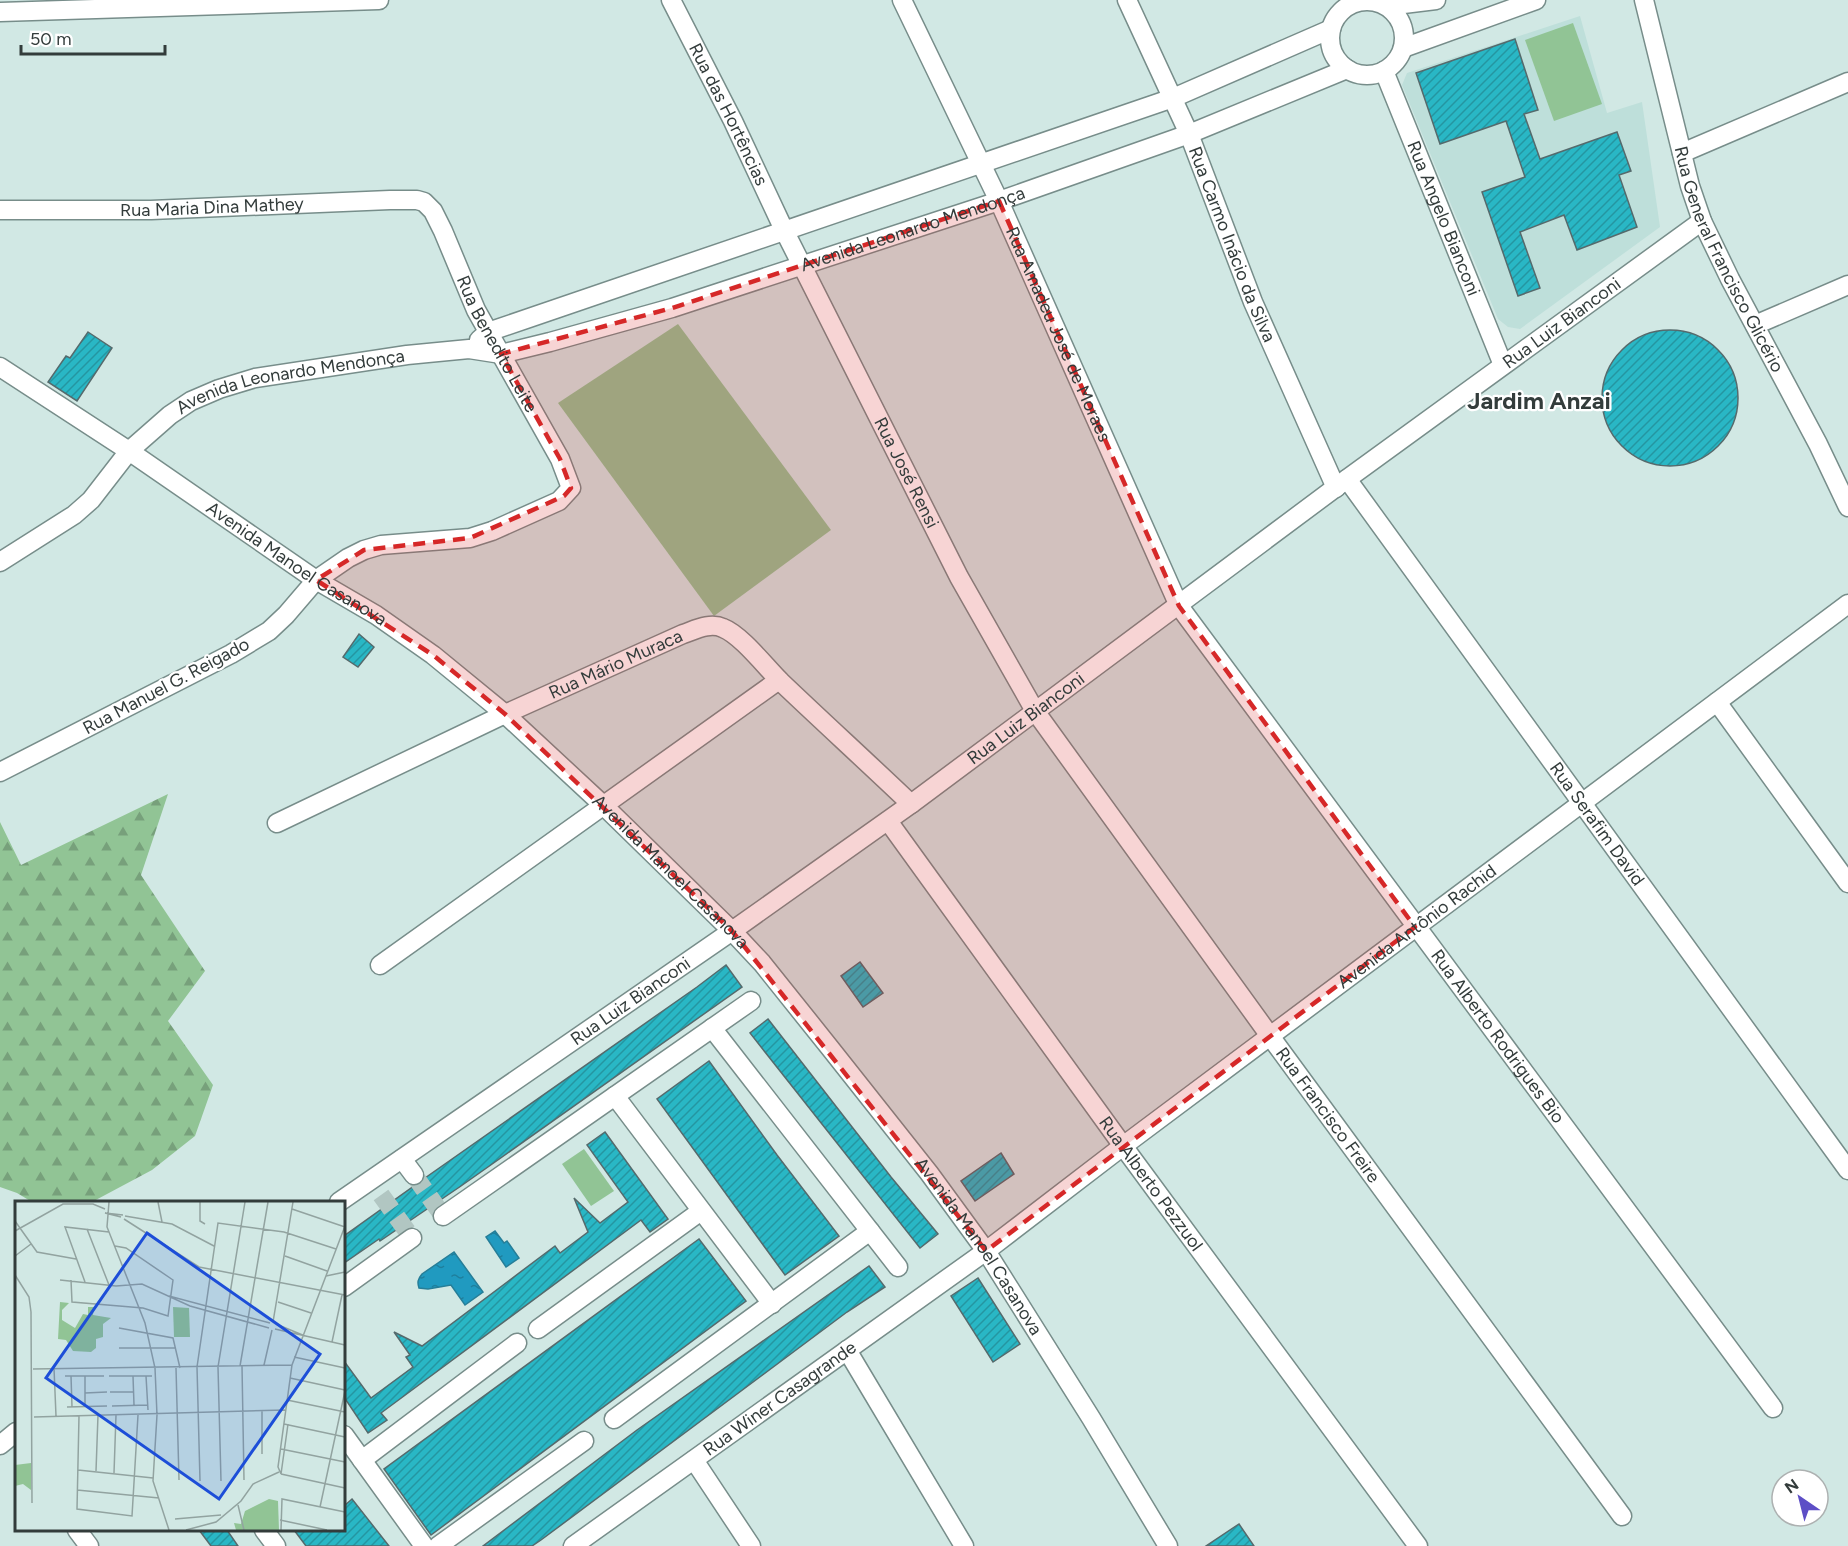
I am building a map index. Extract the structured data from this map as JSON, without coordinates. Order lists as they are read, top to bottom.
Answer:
{
  "streets": {
    "street": [
      "Rua das Hortências",
      "Rua Maria Dina Mathey",
      "Rua Angelo Bianconi",
      "Avenida Leonardo Mendonça",
      "Rua Carmo Inácio da Silva",
      "Rua General Francisco Glicério",
      "Rua Luiz Bianconi",
      "Rua Amadeu José de Moraes",
      "Rua Benedito Leite",
      "Rua José Rensi",
      "Avenida Manoel Casanova",
      "Rua Mário Muraca",
      "Rua Manuel G. Reigado",
      "Rua Serafim David",
      "Avenida Antônio Rachid",
      "Rua Alberto Rodrigues Bio",
      "Rua Francisco Freire",
      "Rua Alberto Pezzuol",
      "Rua Winer Casagrande"
    ]
  },
  "crossings": [
    ["Rua das Hortências", "Rua José Rensi"],
    ["Rua Maria Dina Mathey", "Rua Benedito Leite"],
    ["Rua Angelo Bianconi", "Avenida Leonardo Mendonça"],
    ["Rua Angelo Bianconi", "Rua Luiz Bianconi"],
    ["Avenida Leonardo Mendonça", "Rua Carmo Inácio da Silva"],
    ["Avenida Leonardo Mendonça", "Rua Amadeu José de Moraes"],
    ["Avenida Leonardo Mendonça", "Rua Benedito Leite"],
    ["Avenida Leonardo Mendonça", "Rua José Rensi"],
    ["Avenida Leonardo Mendonça", "Avenida Manoel Casanova"],
    ["Rua Carmo Inácio da Silva", "Rua Luiz Bianconi"],
    ["Rua Carmo Inácio da Silva", "Rua Serafim David"],
    ["Rua General Francisco Glicério", "Rua Luiz Bianconi"],
    ["Rua Luiz Bianconi", "Rua Amadeu José de Moraes"],
    ["Rua Luiz Bianconi", "Rua José Rensi"],
    ["Rua Luiz Bianconi", "Avenida Manoel Casanova"],
    ["Rua Luiz Bianconi", "Rua Mário Muraca"],
    ["Rua Luiz Bianconi", "Rua Serafim David"],
    ["Rua Luiz Bianconi", "Rua Alberto Rodrigues Bio"],
    ["Rua Luiz Bianconi", "Rua Francisco Freire"],
    ["Rua Luiz Bianconi", "Rua Alberto Pezzuol"],
    ["Rua Amadeu José de Moraes", "Rua Alberto Rodrigues Bio"],
    ["Rua Benedito Leite", "Rua Manuel G. Reigado"],
    ["Rua José Rensi", "Rua Francisco Freire"],
    ["Avenida Manoel Casanova", "Rua Mário Muraca"],
    ["Avenida Manoel Casanova", "Rua Manuel G. Reigado"],
    ["Avenida Manoel Casanova", "Avenida Antônio Rachid"],
    ["Avenida Manoel Casanova", "Rua Winer Casagrande"],
    ["Rua Serafim David", "Avenida Antônio Rachid"],
    ["Avenida Antônio Rachid", "Rua Alberto Rodrigues Bio"],
    ["Avenida Antônio Rachid", "Rua Francisco Freire"],
    ["Avenida Antônio Rachid", "Rua Alberto Pezzuol"],
    ["Avenida Antônio Rachid", "Rua Winer Casagrande"]
  ],
  "districts": ["Jardim Anzai"],
  "scale_bar": "50 m",
  "north": "top left"
}
